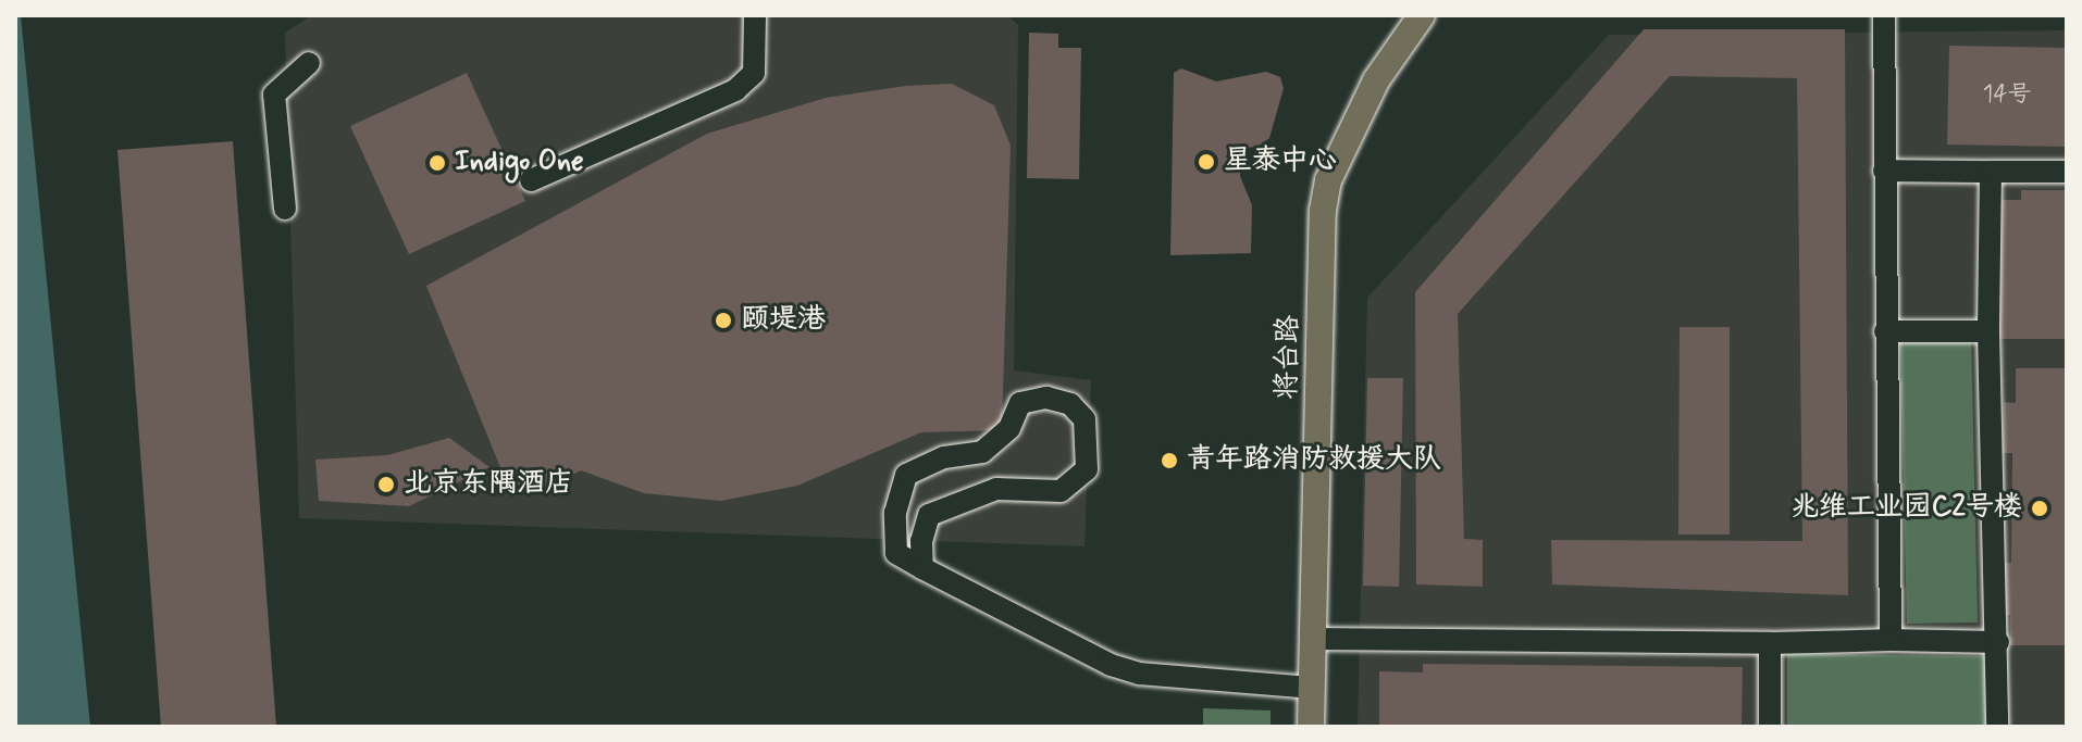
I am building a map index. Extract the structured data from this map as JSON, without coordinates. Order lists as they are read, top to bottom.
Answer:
{
  "streets": {
    "main road": ["将台路"]
  },
  "places": [
    "星泰中心",
    "Indigo One",
    "颐堤港",
    "青年路消防救援大队",
    "北京东隅酒店",
    "兆维工业园C2号楼"
  ],
  "house_numbers": ["14号"]
}
